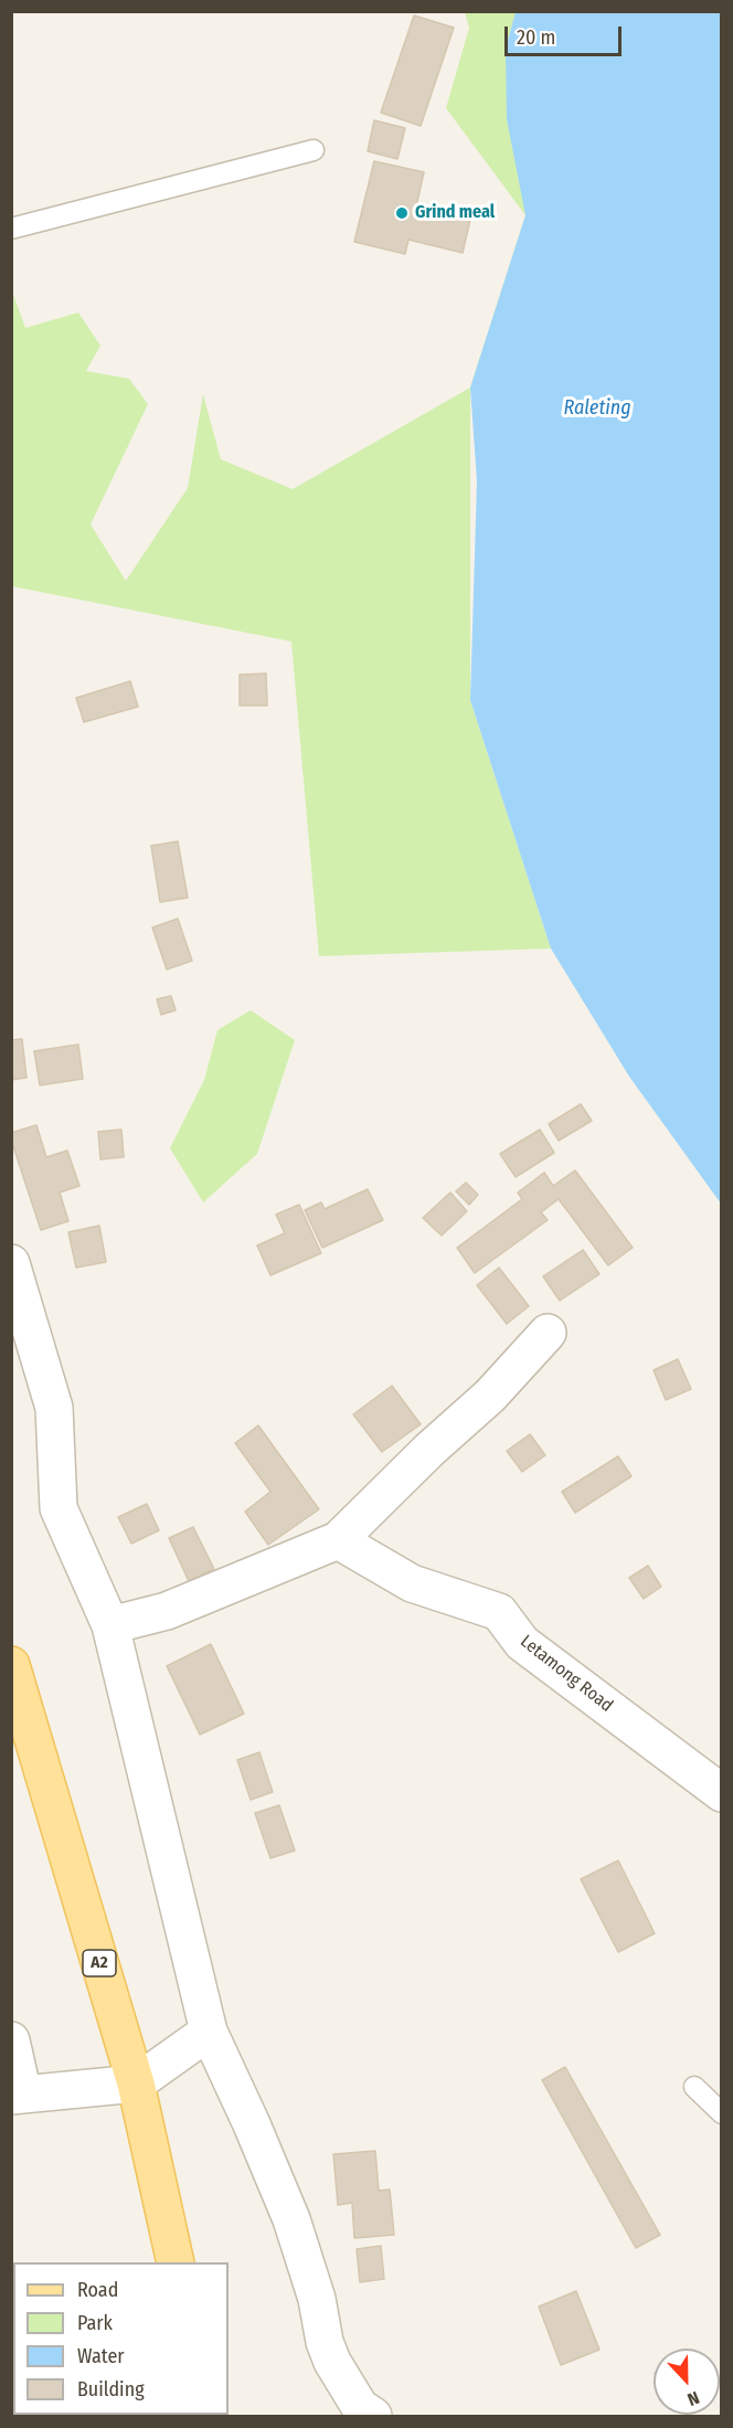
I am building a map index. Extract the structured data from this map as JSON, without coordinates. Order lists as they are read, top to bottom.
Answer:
{
  "streets": {
    "main road": ["A2"],
    "street": ["Letamong Road"]
  },
  "water": ["Raleting"],
  "places": ["Grind meal"],
  "legend": [
    "Road",
    "Park",
    "Water",
    "Building"
  ],
  "scale_bar": "20 m",
  "north": "bottom"
}
